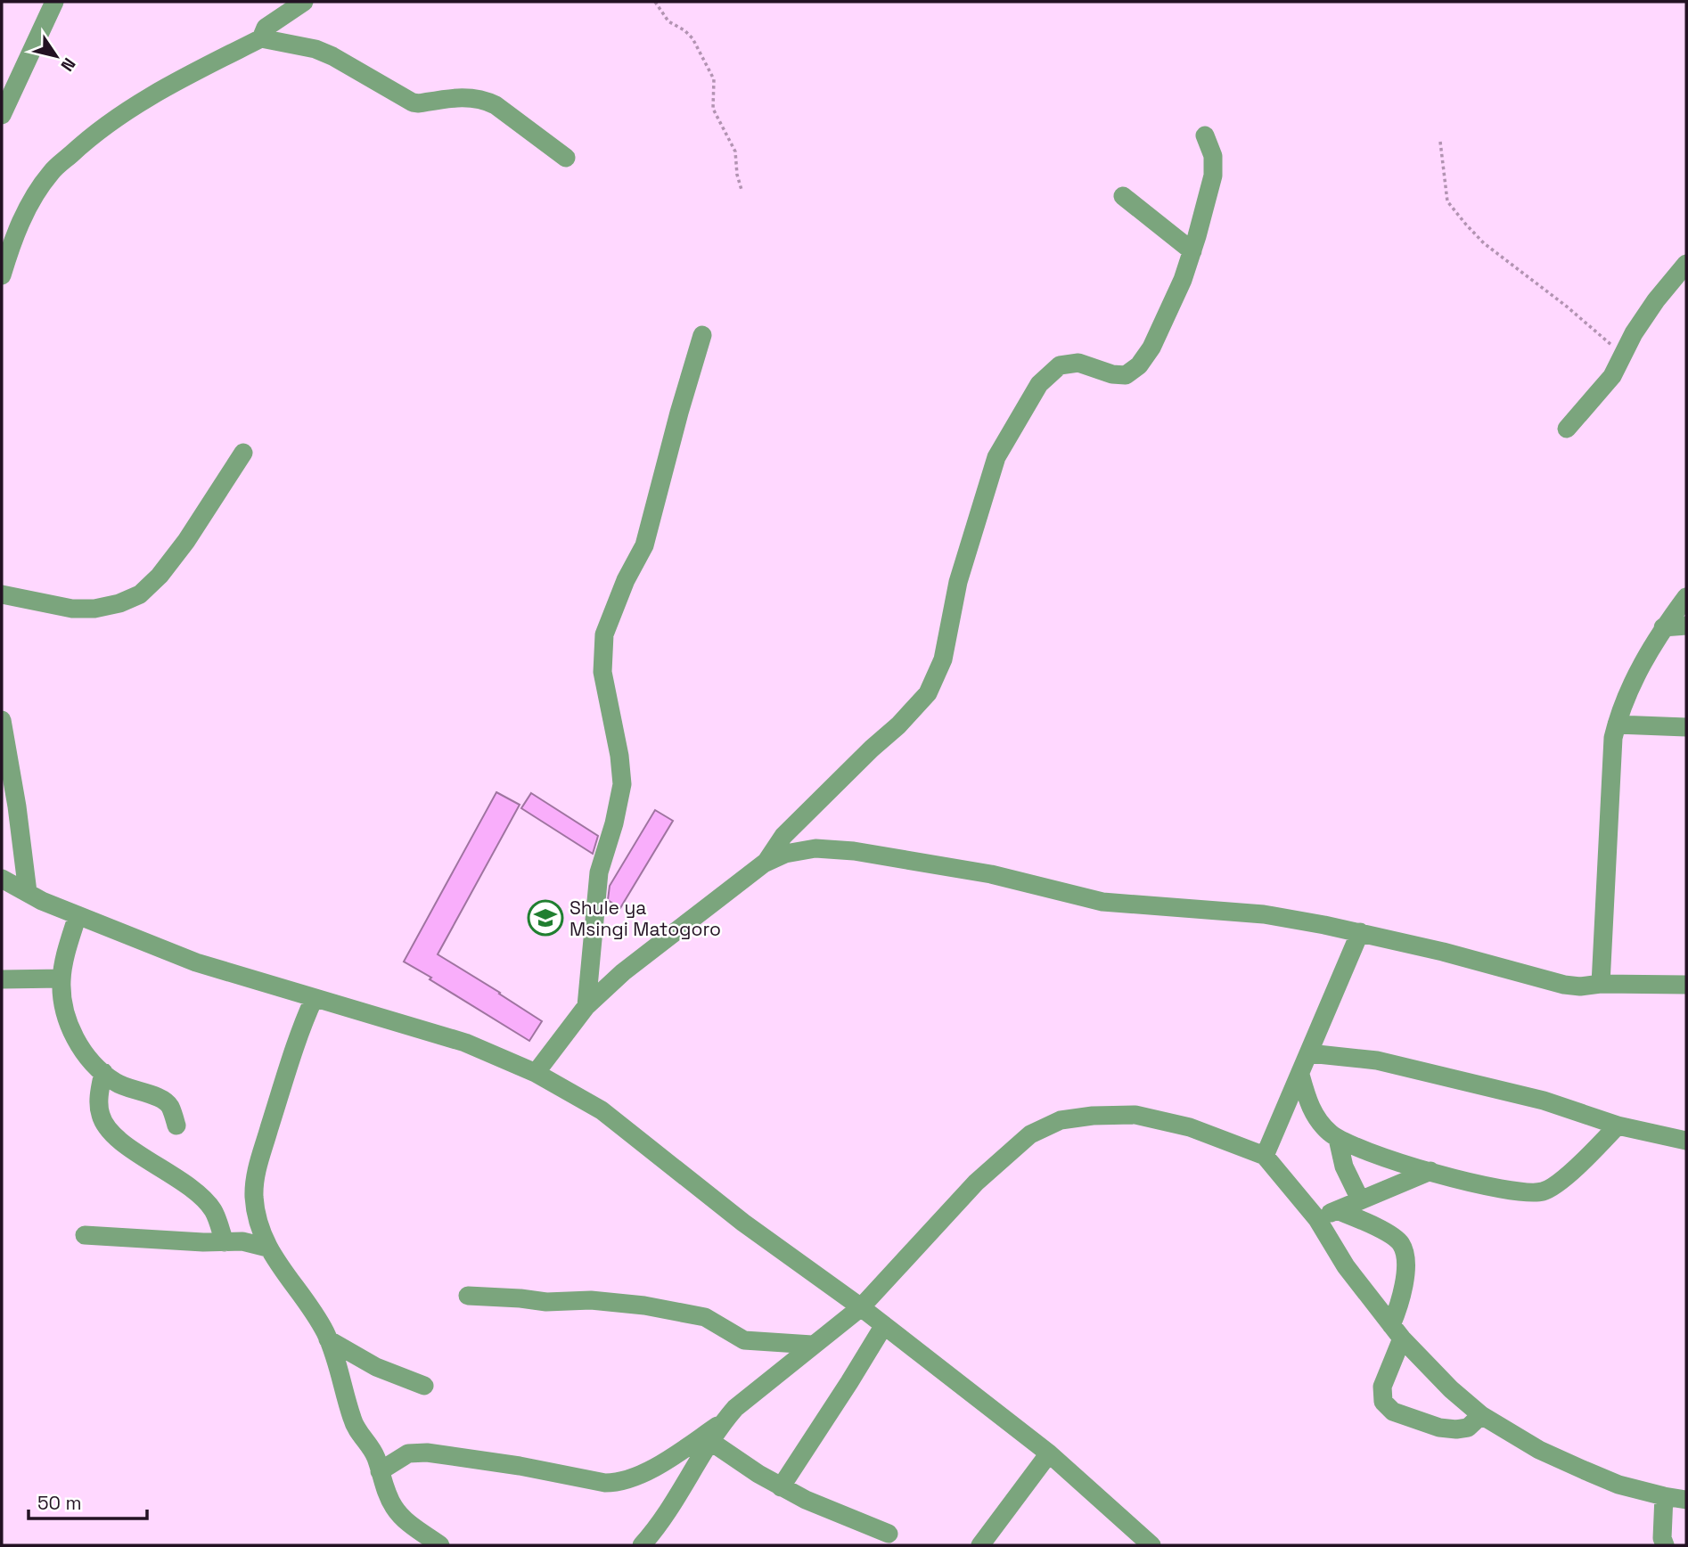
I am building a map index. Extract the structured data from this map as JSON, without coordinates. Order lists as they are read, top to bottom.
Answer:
{
  "places": {
    "school or university": ["Shule ya Msingi Matogoro"]
  },
  "scale_bar": "50 m",
  "north": "bottom right"
}
